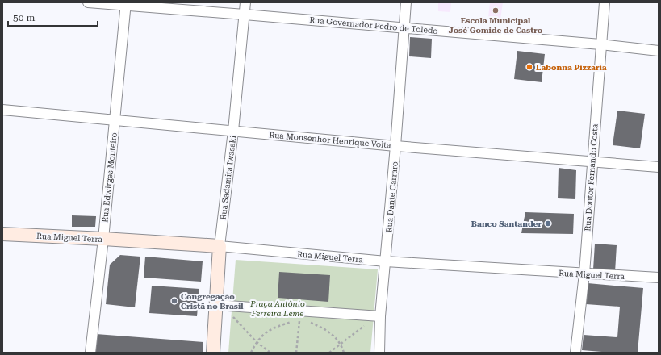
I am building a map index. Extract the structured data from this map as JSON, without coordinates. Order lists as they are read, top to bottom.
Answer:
{
  "streets": {
    "main road": ["Rua Sadamita Iwasaki", "Rua Miguel Terra"],
    "street": [
      "Rua Governador Pedro de Toledo",
      "Rua Monsenhor Henrique Volta",
      "Rua Edwirges Monteiro",
      "Rua Doutor Fernando Costa",
      "Rua Dante Carraro"
    ]
  },
  "crossings": [
    ["Rua Governador Pedro de Toledo", "Rua Edwirges Monteiro"],
    ["Rua Governador Pedro de Toledo", "Rua Sadamita Iwasaki"],
    ["Rua Governador Pedro de Toledo", "Rua Doutor Fernando Costa"],
    ["Rua Governador Pedro de Toledo", "Rua Dante Carraro"],
    ["Rua Monsenhor Henrique Volta", "Rua Edwirges Monteiro"],
    ["Rua Monsenhor Henrique Volta", "Rua Sadamita Iwasaki"],
    ["Rua Monsenhor Henrique Volta", "Rua Doutor Fernando Costa"],
    ["Rua Monsenhor Henrique Volta", "Rua Dante Carraro"],
    ["Rua Edwirges Monteiro", "Rua Miguel Terra"],
    ["Rua Sadamita Iwasaki", "Rua Miguel Terra"],
    ["Rua Doutor Fernando Costa", "Rua Miguel Terra"],
    ["Rua Dante Carraro", "Rua Miguel Terra"]
  ],
  "parks": ["Praça Antônio Ferreira Leme"],
  "places": [
    "Escola Municipal José Gomide de Castro",
    "Labonna Pizzaria",
    "Banco Santander",
    "Congregação Cristã no Brasil"
  ],
  "scale_bar": "50 m"
}
